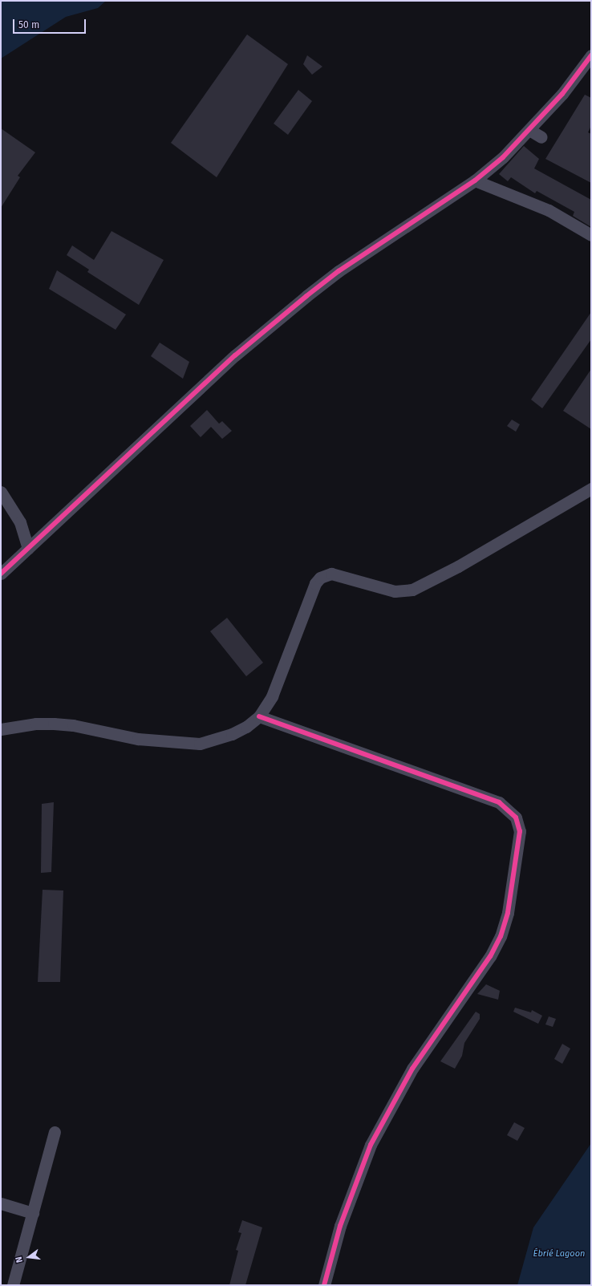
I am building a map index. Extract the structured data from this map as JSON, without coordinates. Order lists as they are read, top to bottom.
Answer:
{
  "water": ["Ébrié Lagoon"],
  "scale_bar": "50 m",
  "north": "left"
}
